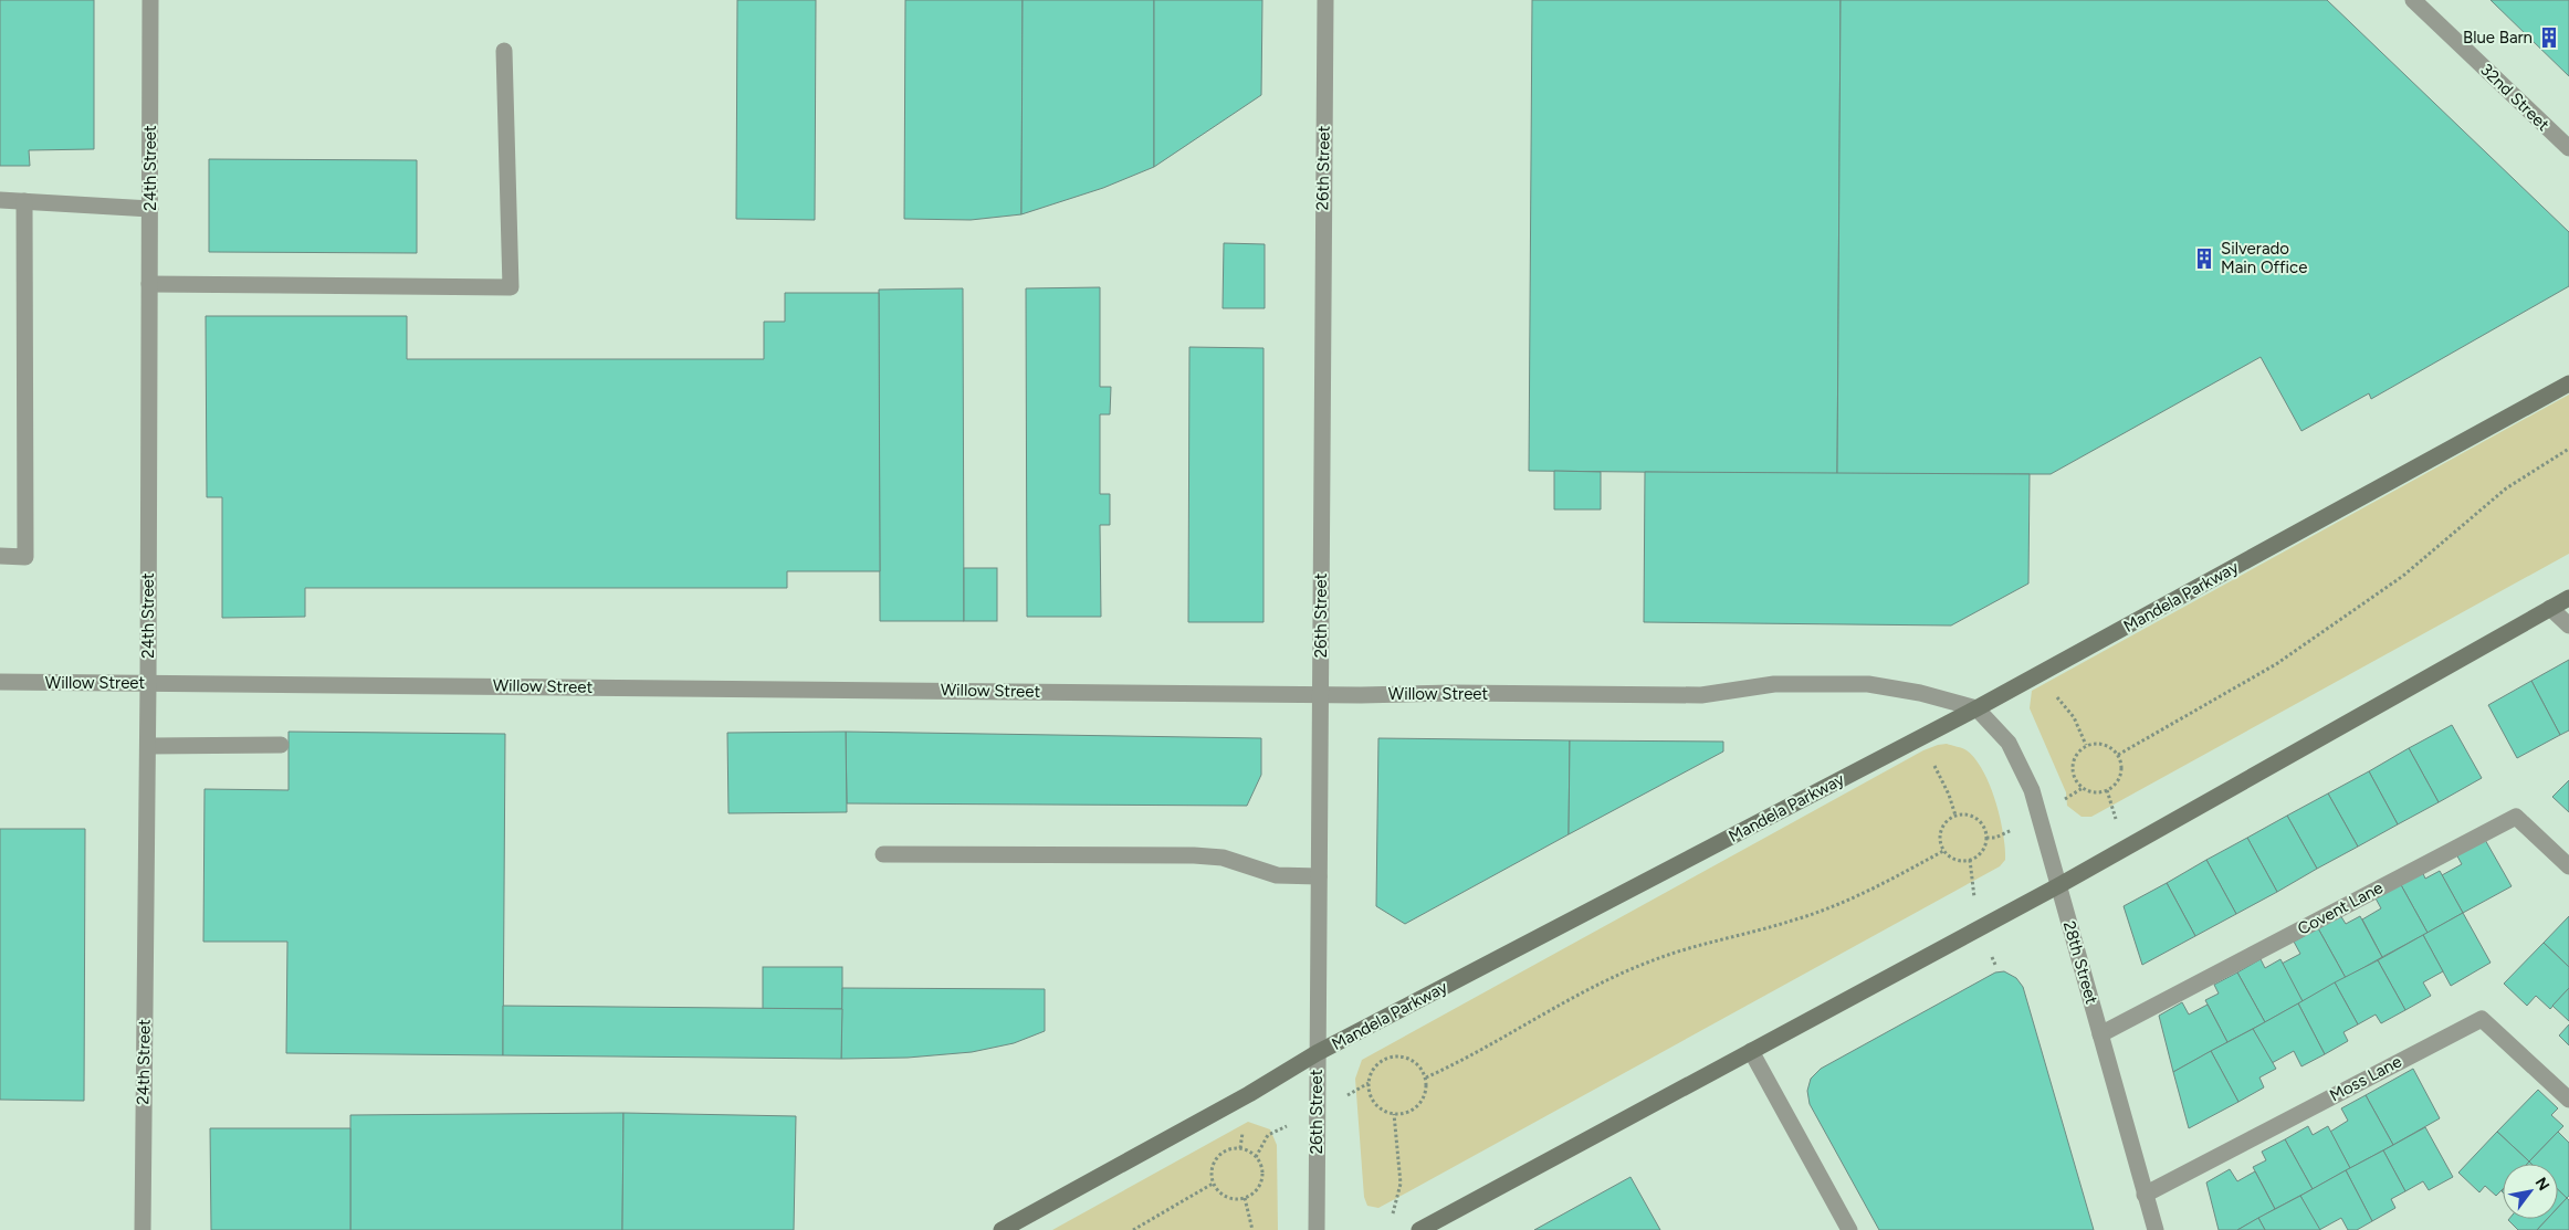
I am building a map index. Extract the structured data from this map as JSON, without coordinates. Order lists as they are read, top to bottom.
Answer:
{
  "streets": {
    "main road": ["Mandela Parkway"],
    "street": [
      "32nd Street",
      "24th Street",
      "26th Street",
      "Willow Street",
      "Covent Lane",
      "28th Street",
      "Moss Lane"
    ]
  },
  "crossings": [
    ["24th Street", "Willow Street"],
    ["26th Street", "Mandela Parkway"],
    ["26th Street", "Willow Street"],
    ["Mandela Parkway", "Willow Street"],
    ["Mandela Parkway", "28th Street"],
    ["Willow Street", "28th Street"],
    ["Covent Lane", "28th Street"],
    ["28th Street", "Moss Lane"]
  ],
  "places": {
    "building": ["Blue Barn", "Silverado Main Office"]
  },
  "north": "top right"
}
